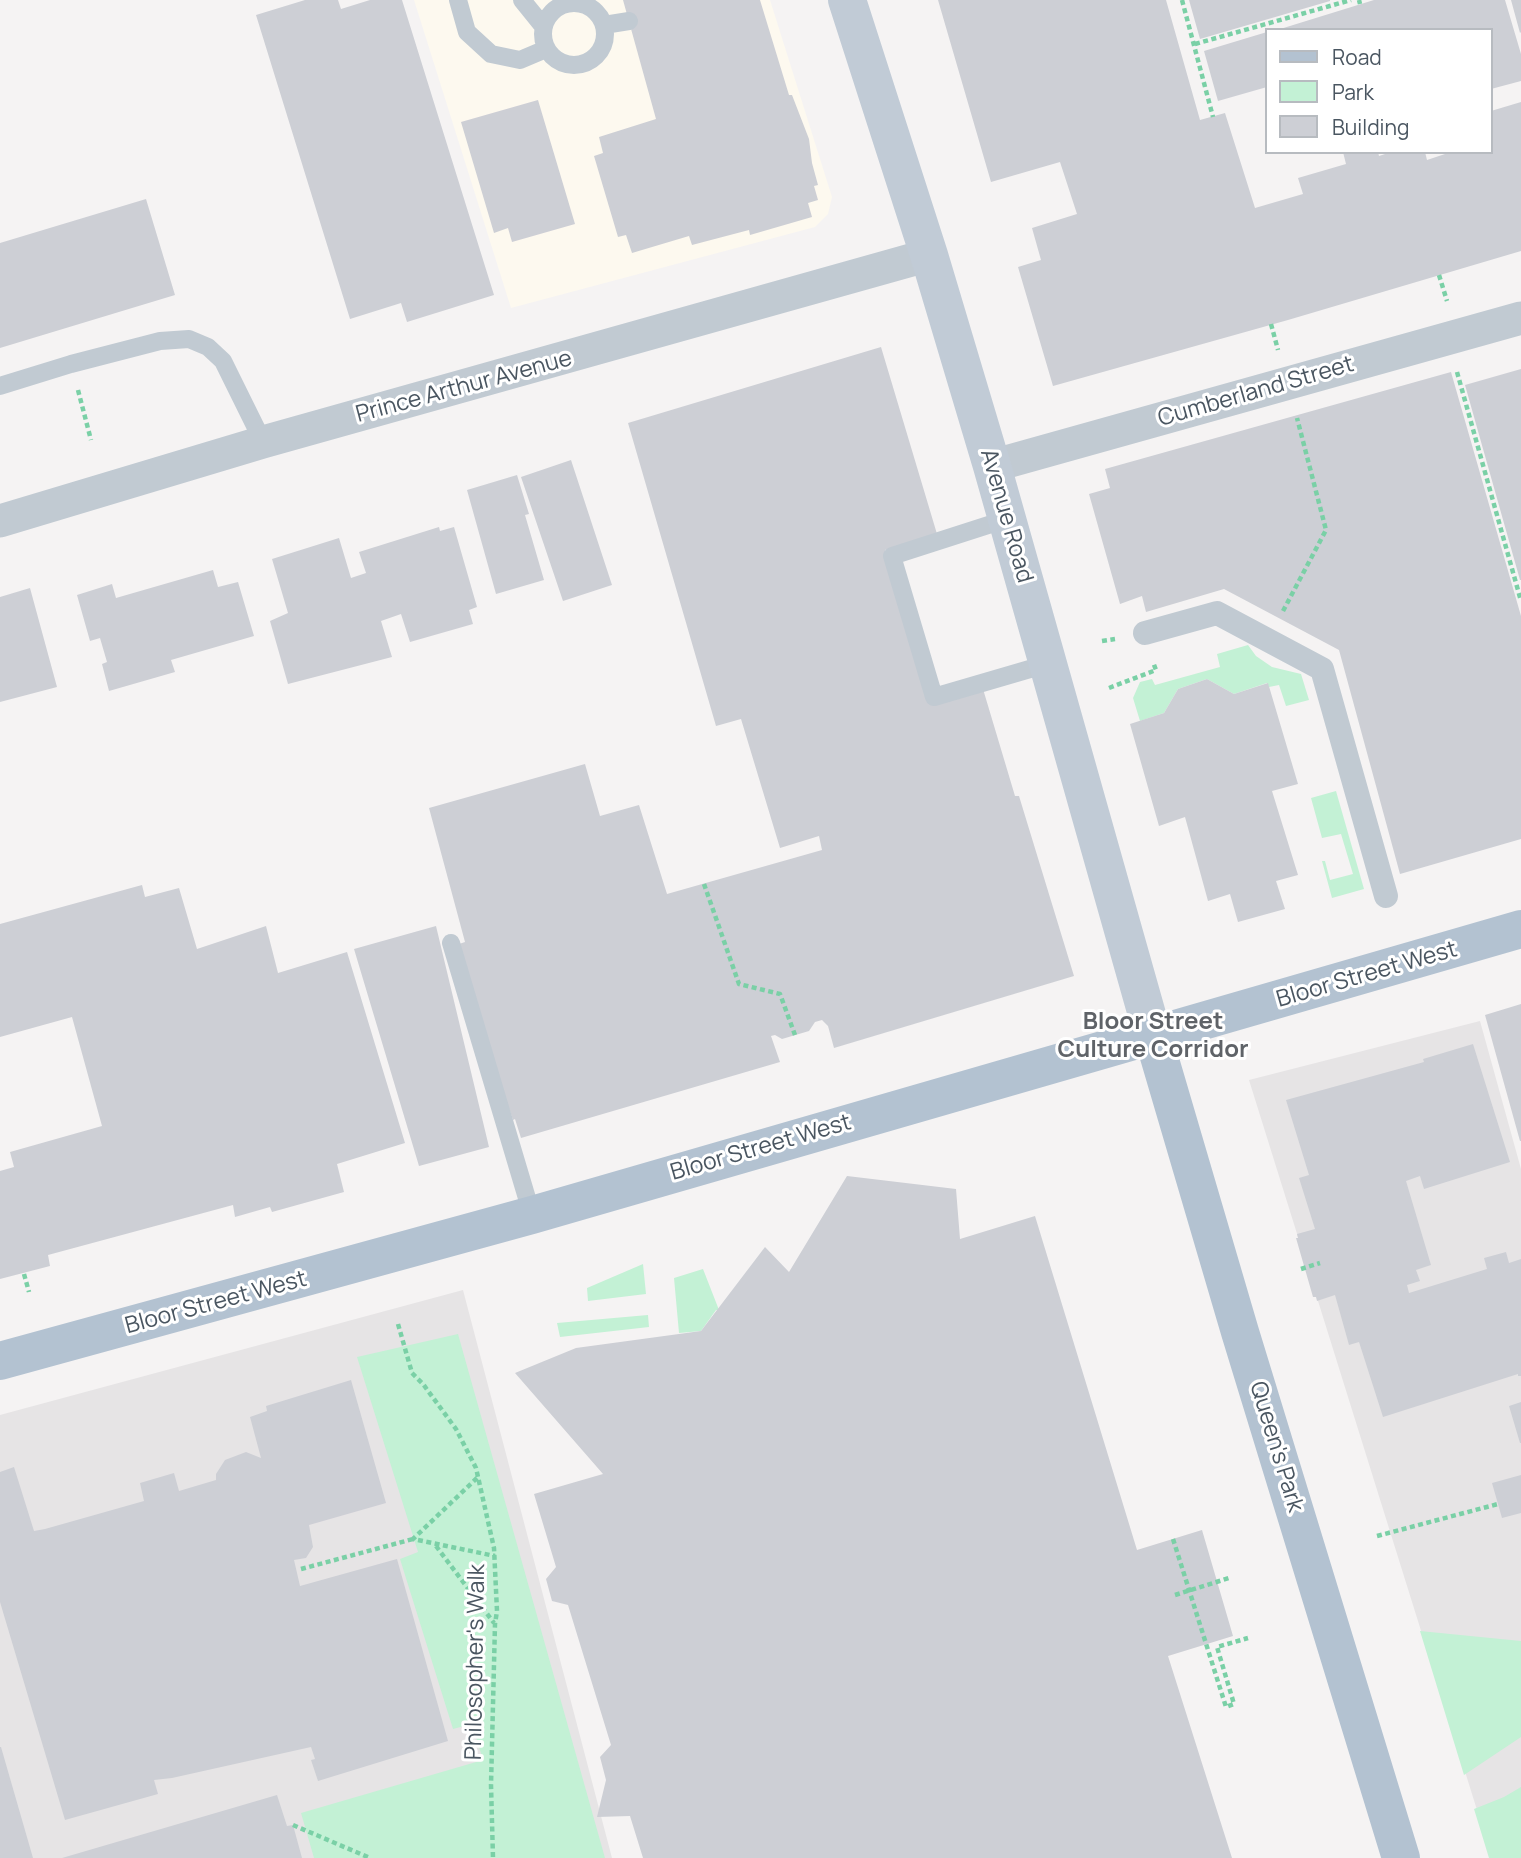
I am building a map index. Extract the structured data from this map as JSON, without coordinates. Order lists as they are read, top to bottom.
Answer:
{
  "streets": {
    "main road": ["Avenue Road", "Bloor Street West", "Queen's Park"],
    "street": ["Prince Arthur Avenue", "Cumberland Street"],
    "path": ["Philosopher's Walk"]
  },
  "crossings": [
    ["Prince Arthur Avenue", "Avenue Road"],
    ["Cumberland Street", "Avenue Road"],
    ["Avenue Road", "Bloor Street West"],
    ["Avenue Road", "Queen's Park"],
    ["Bloor Street West", "Queen's Park"]
  ],
  "districts": ["Bloor Street Culture Corridor"],
  "legend": ["Road", "Park", "Building"]
}
